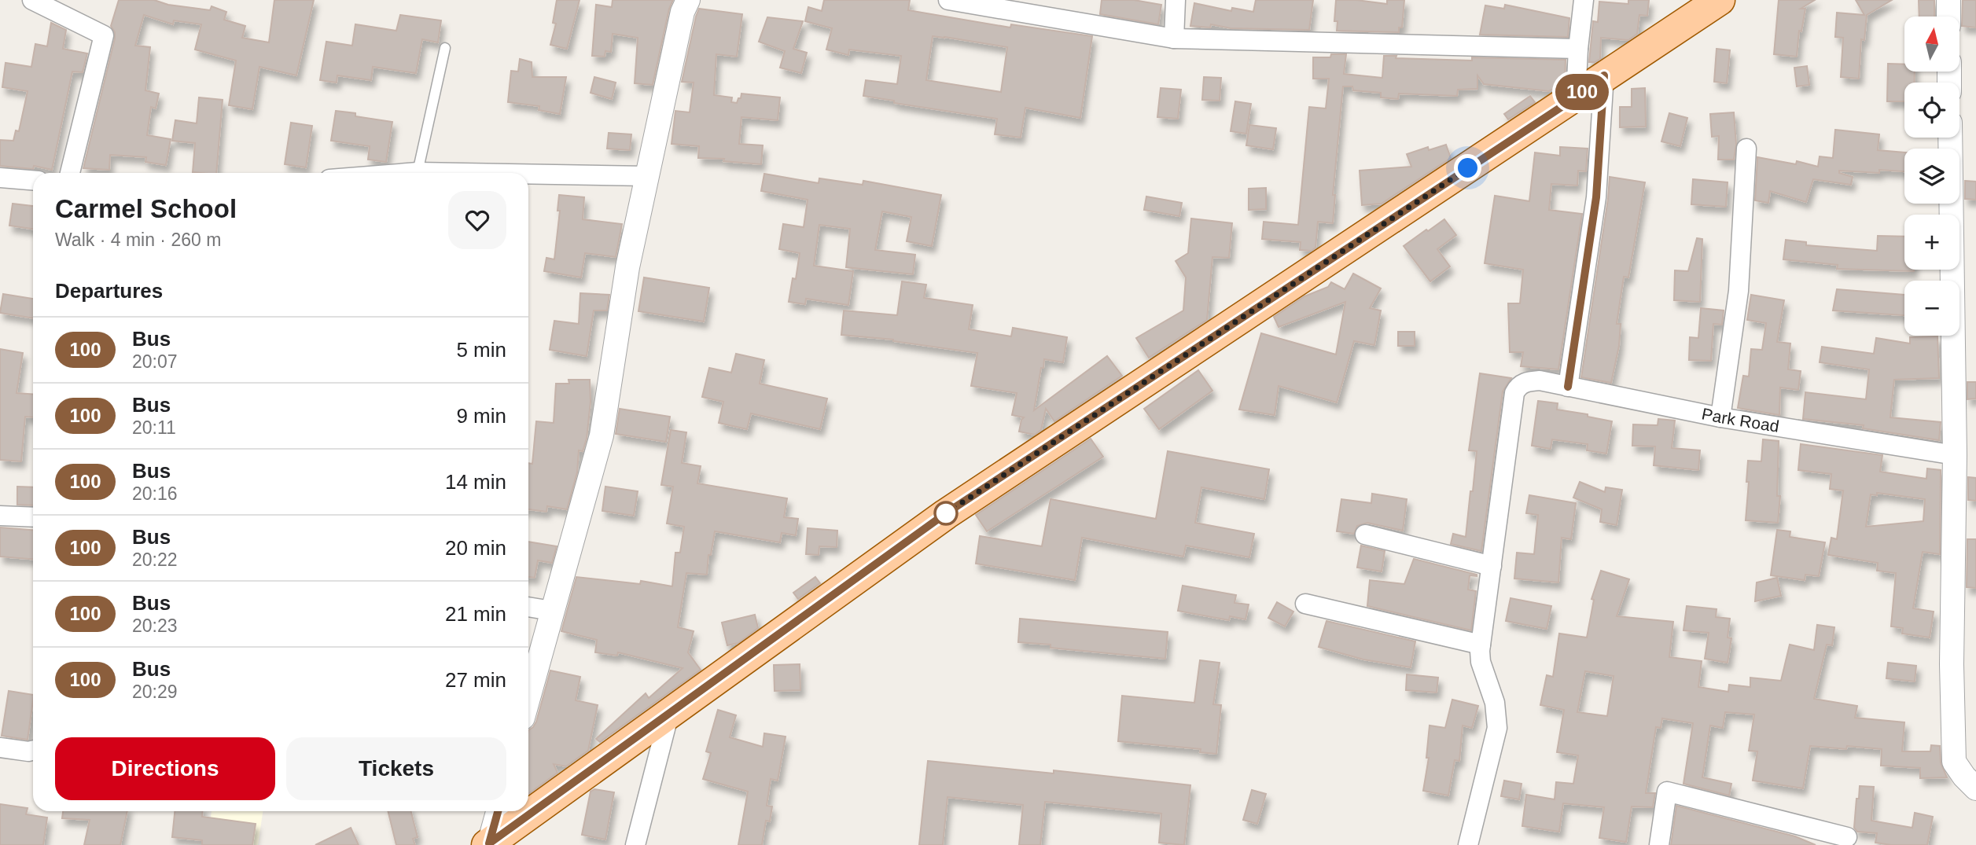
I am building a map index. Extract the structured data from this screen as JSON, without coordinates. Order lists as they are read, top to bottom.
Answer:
{
  "streets": {
    "street": ["Park Road"]
  },
  "lines": ["bus line 100"],
  "north": "top",
  "page": {
    "on_map": "100",
    "map_buttons": ["+", "−"],
    "heading": [
      ["Carmel School", "Walk · 4 min · 260 m"],
      "Departures"
    ],
    "list": [
      {
        "mark": "100",
        "name": "Bus",
        "note": "20:07",
        "value": "5 min"
      },
      {
        "mark": "100",
        "name": "Bus",
        "note": "20:11",
        "value": "9 min"
      },
      {
        "mark": "100",
        "name": "Bus",
        "note": "20:16",
        "value": "14 min"
      },
      {
        "mark": "100",
        "name": "Bus",
        "note": "20:22",
        "value": "20 min"
      },
      {
        "mark": "100",
        "name": "Bus",
        "note": "20:23",
        "value": "21 min"
      },
      {
        "mark": "100",
        "name": "Bus",
        "note": "20:29",
        "value": "27 min"
      }
    ],
    "buttons": ["Directions", "Tickets"]
  }
}
